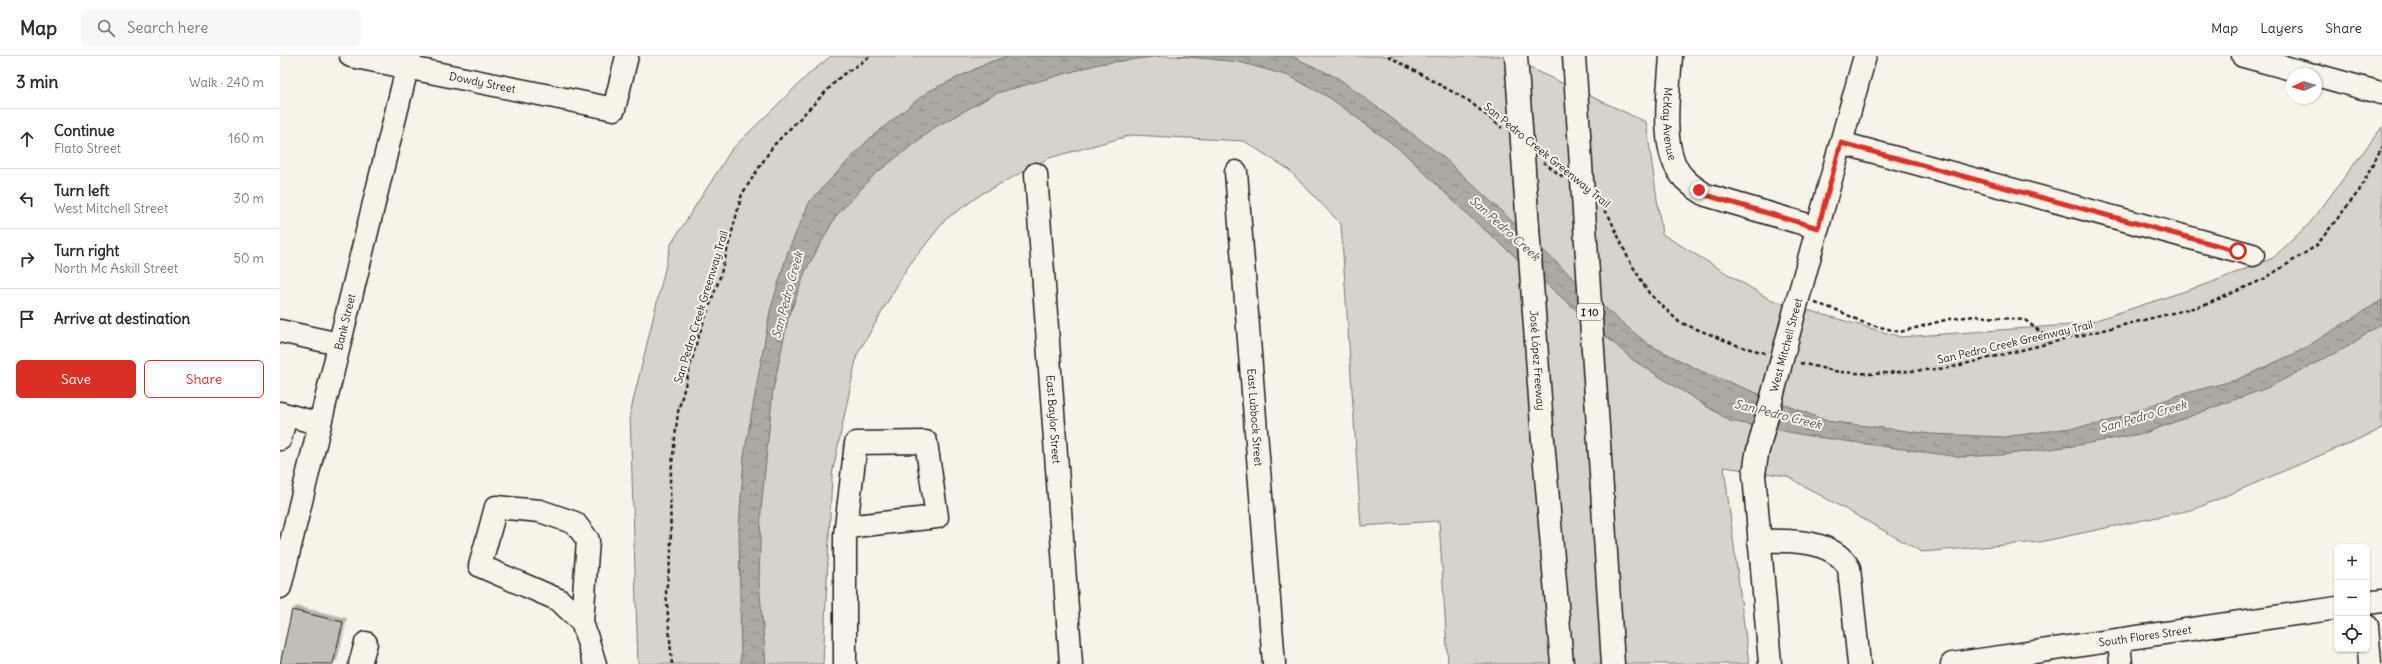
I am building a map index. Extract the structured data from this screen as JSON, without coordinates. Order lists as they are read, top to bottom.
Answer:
{
  "streets": {
    "main road": [
      "Dowdy Street",
      "McKay Avenue",
      "I 10",
      "Bank Street",
      "West Mitchell Street",
      "José López Freeway",
      "East Lubbock Street",
      "East Baylor Street",
      "South Flores Street"
    ],
    "path": ["San Pedro Creek Greenway Trail"]
  },
  "crossings": [
    ["Dowdy Street", "Bank Street"],
    ["McKay Avenue", "West Mitchell Street"]
  ],
  "water": ["San Pedro Creek"],
  "north": "left",
  "page": {
    "header": "Map",
    "search": "Search here",
    "nav": ["Map", "Layers", "Share"],
    "heading": ["3 min", "Walk · 240 m"],
    "list": [
      ["Continue", "Flato Street", "160 m"],
      ["Turn left", "West Mitchell Street", "30 m"],
      ["Turn right", "North Mc Askill Street", "50 m"],
      "Arrive at destination"
    ],
    "buttons": ["Save", "Share"],
    "map_buttons": ["+", "−"]
  }
}
